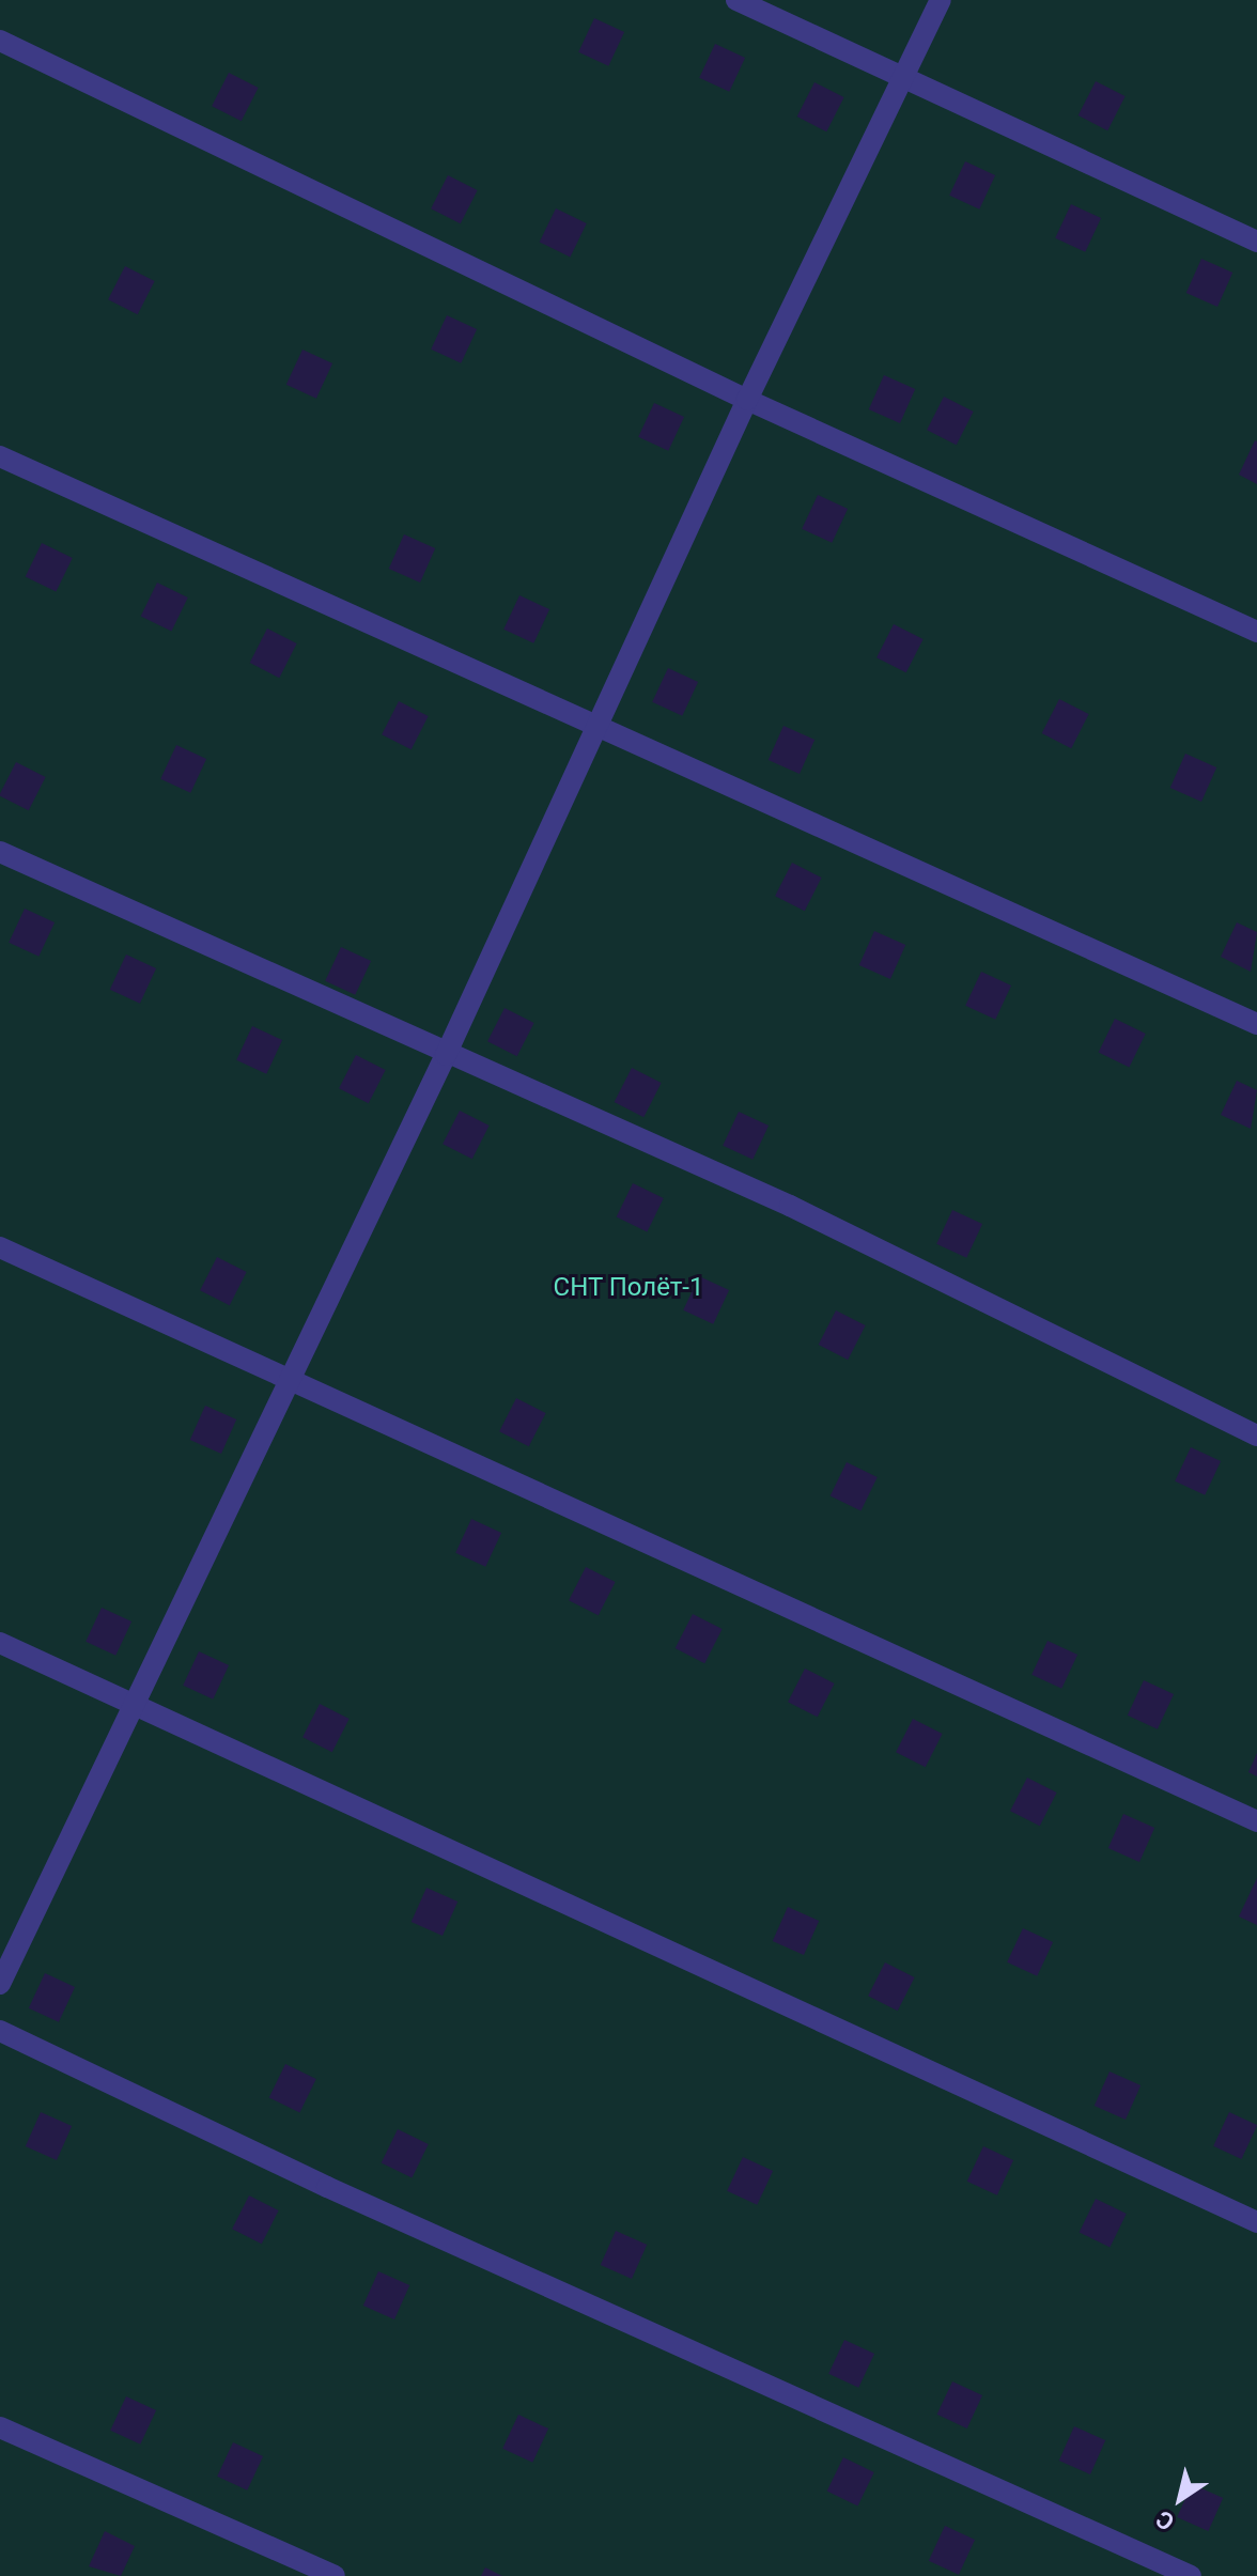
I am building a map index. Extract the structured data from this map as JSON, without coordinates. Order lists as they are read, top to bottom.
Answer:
{
  "parks": ["СНТ Полёт-1"],
  "north": "bottom left"
}
